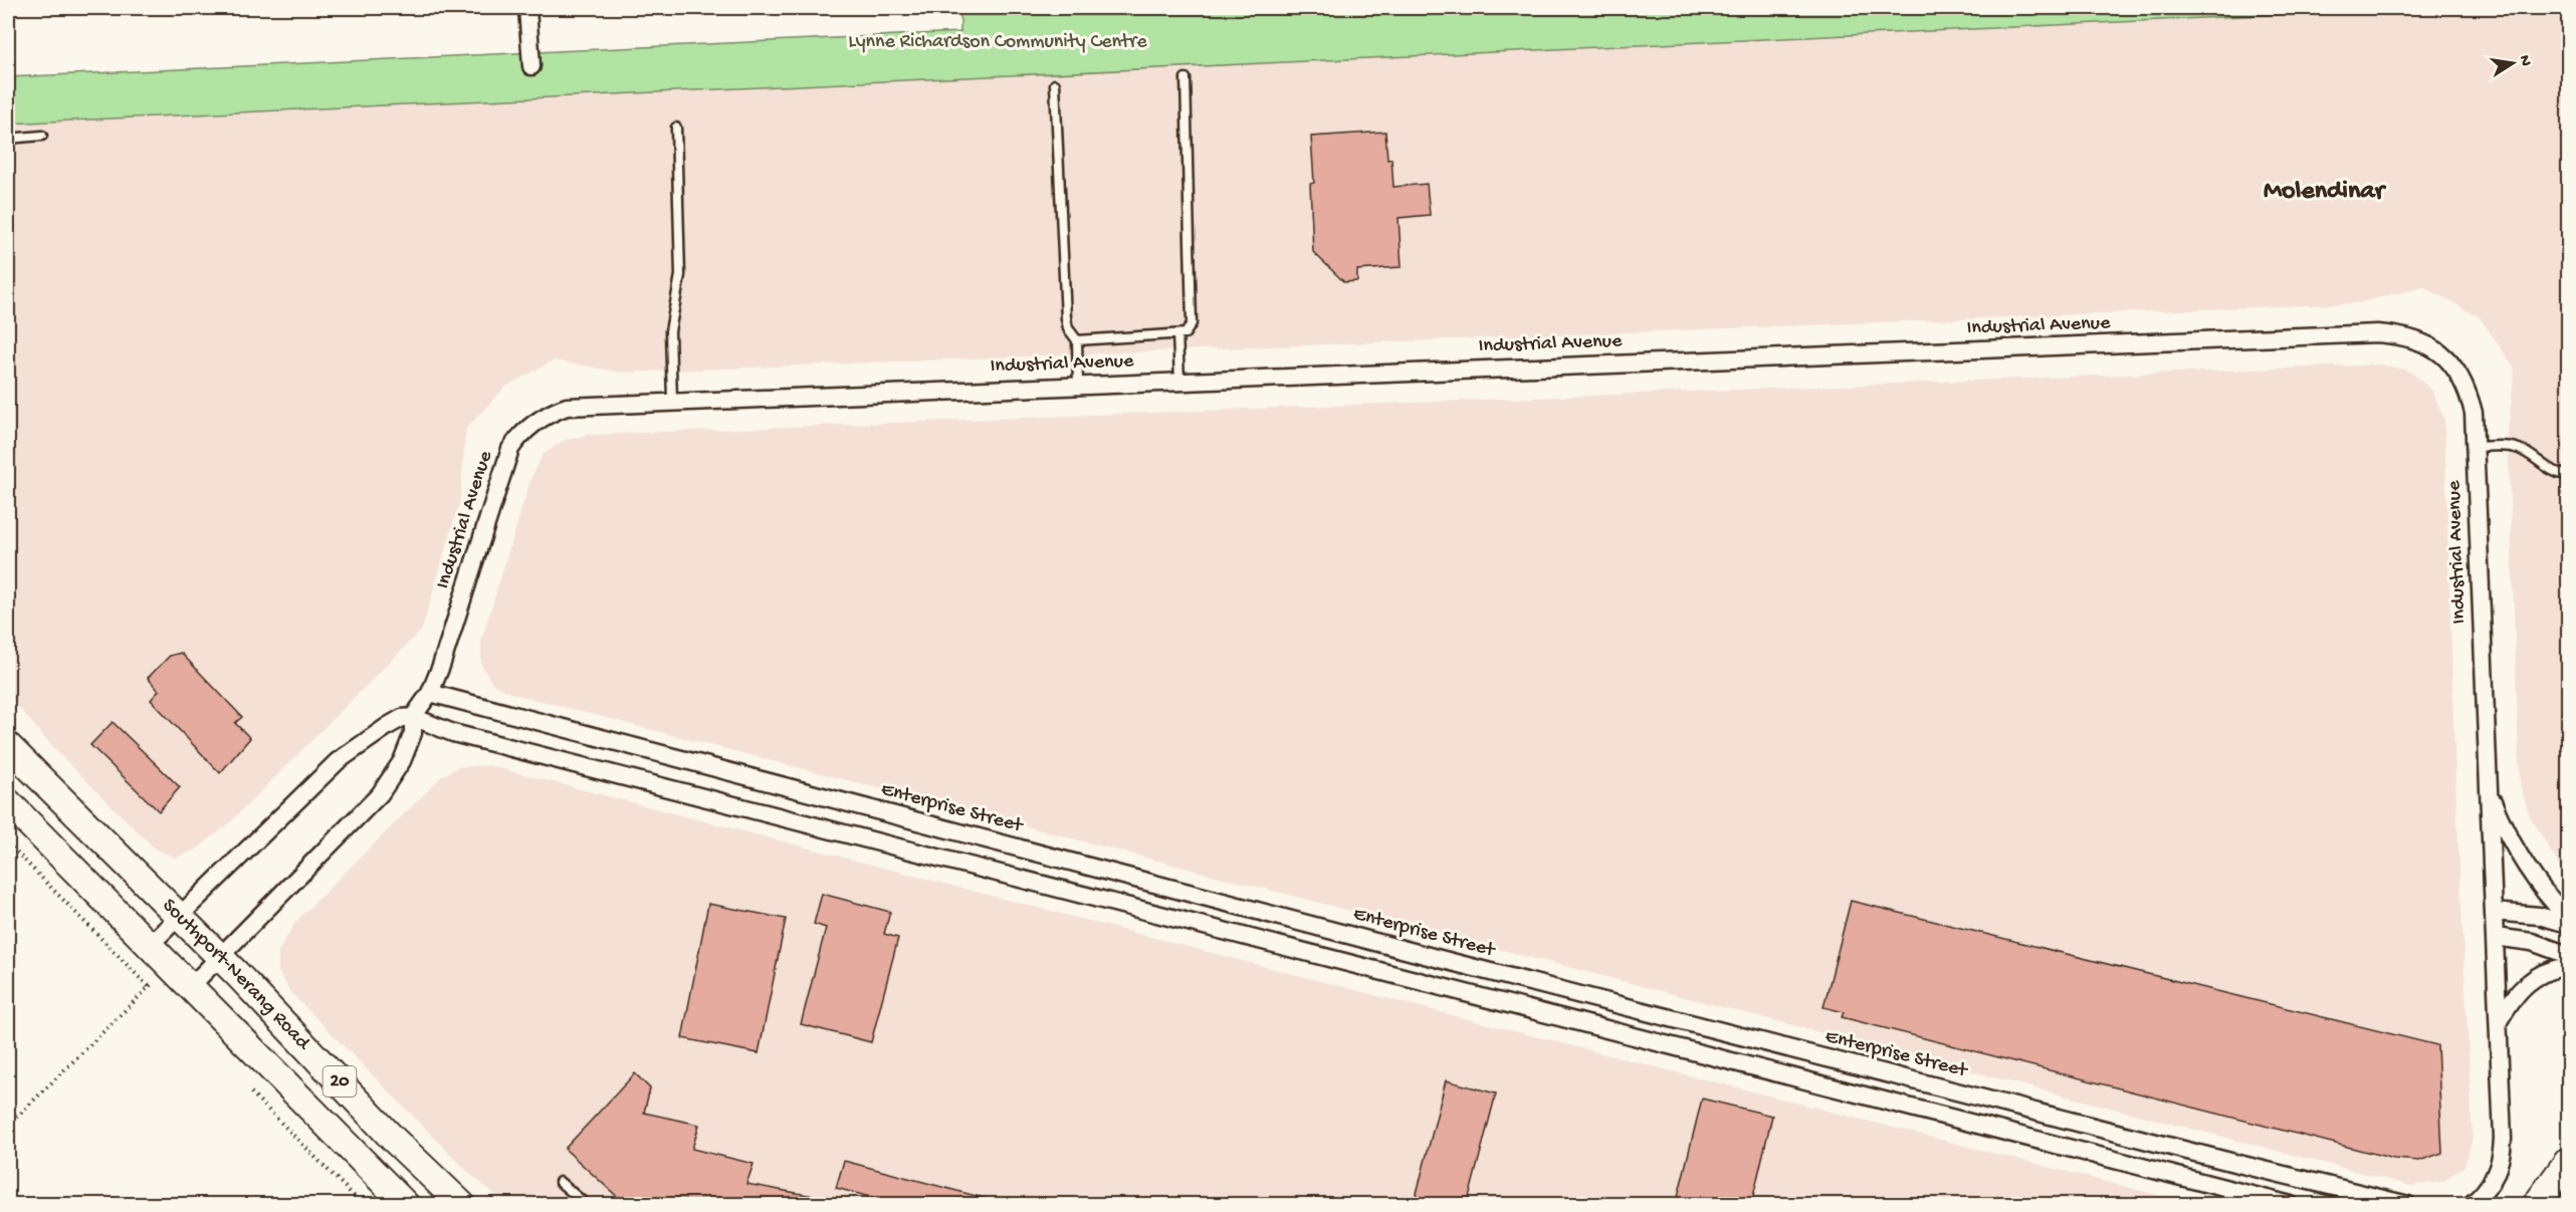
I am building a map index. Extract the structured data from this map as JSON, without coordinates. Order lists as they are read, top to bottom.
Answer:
{
  "streets": {
    "main road": ["Southport-Nerang Road", "20"],
    "street": ["Industrial Avenue", "Enterprise Street"]
  },
  "crossings": [
    ["Industrial Avenue", "Enterprise Street"],
    ["Industrial Avenue", "Southport-Nerang Road"]
  ],
  "districts": ["Molendinar"],
  "parks": ["Lynne Richardson Community Centre"],
  "north": "right"
}
